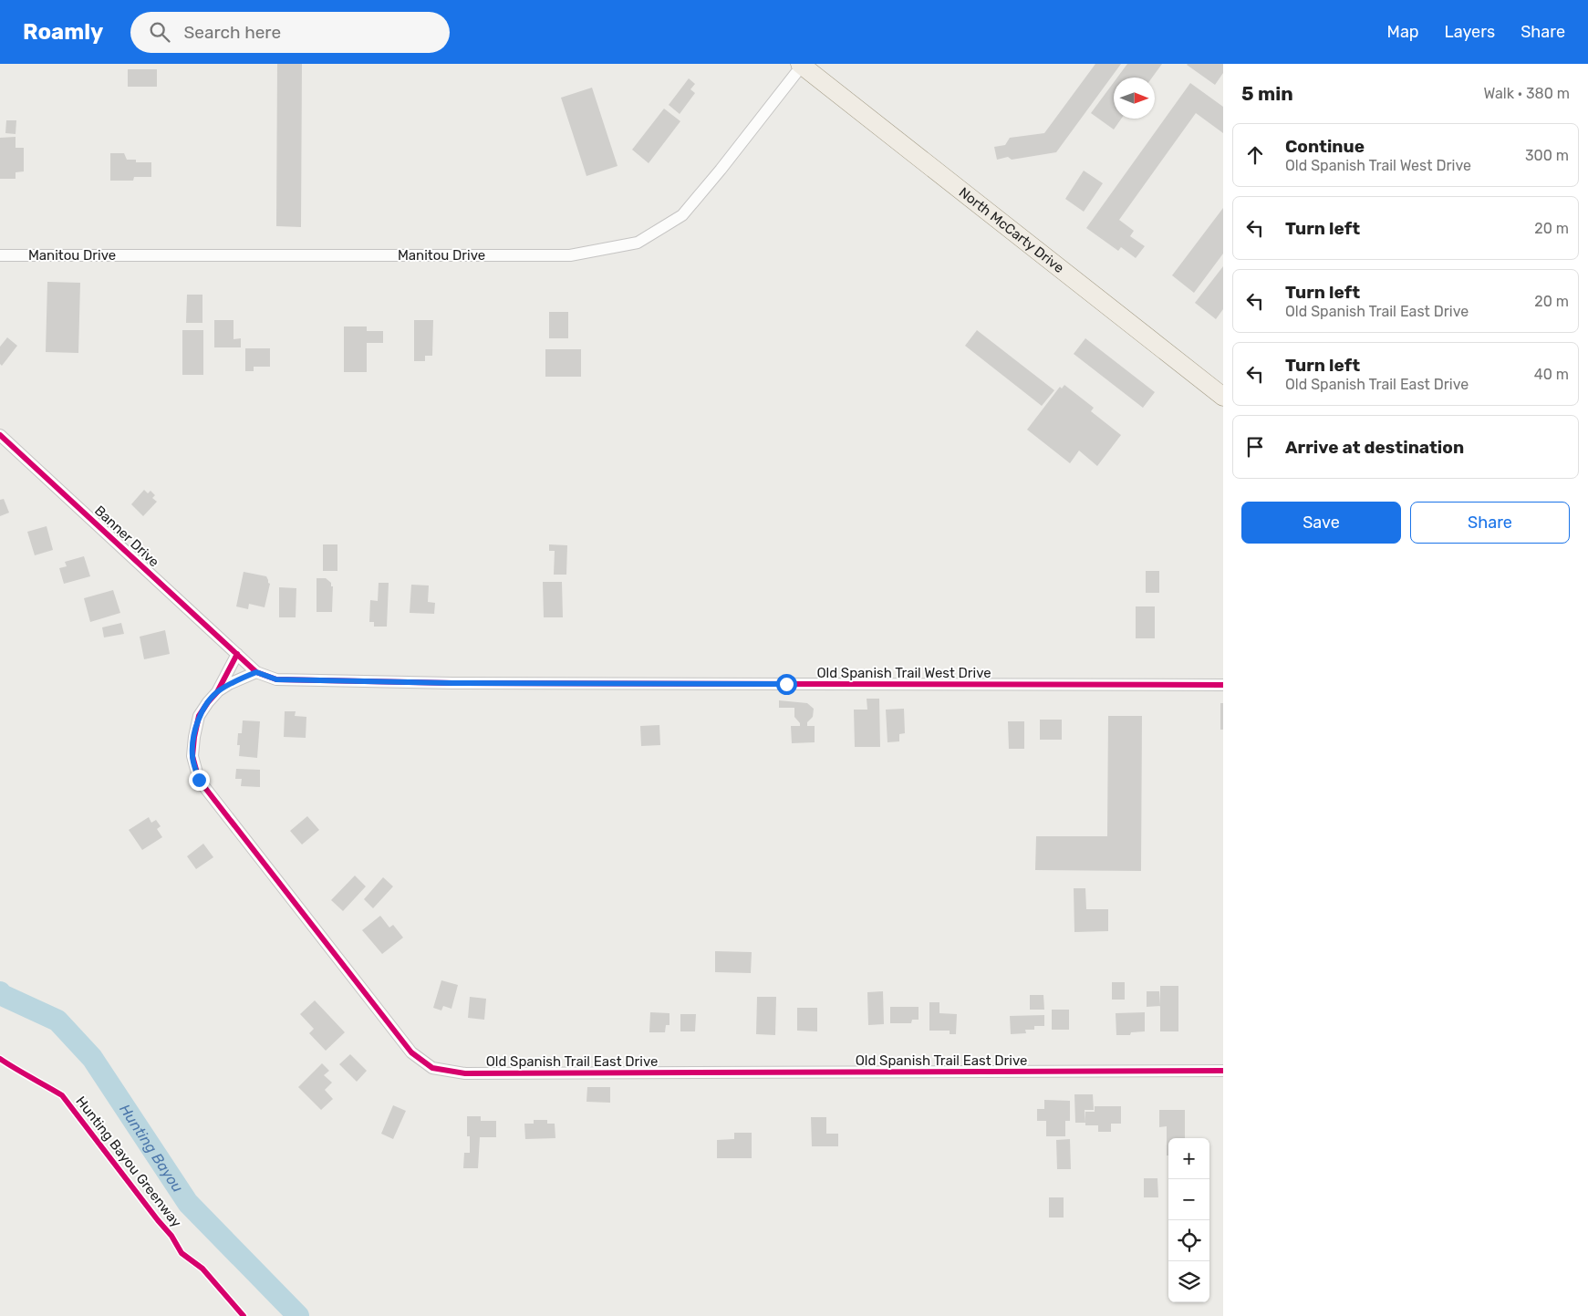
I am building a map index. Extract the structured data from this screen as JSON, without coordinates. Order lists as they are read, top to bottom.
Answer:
{
  "streets": {
    "main road": ["North McCarty Drive"],
    "street": [
      "Manitou Drive",
      "Banner Drive",
      "Old Spanish Trail West Drive",
      "Old Spanish Trail East Drive"
    ],
    "cycle path": ["Hunting Bayou Greenway"]
  },
  "crossings": [
    ["North McCarty Drive", "Manitou Drive"],
    ["Banner Drive", "Old Spanish Trail West Drive"],
    ["Banner Drive", "Old Spanish Trail East Drive"],
    ["Old Spanish Trail West Drive", "Old Spanish Trail East Drive"]
  ],
  "water": ["Hunting Bayou"],
  "north": "right",
  "page": {
    "header": "Roamly",
    "search": "Search here",
    "nav": ["Map", "Layers", "Share"],
    "heading": ["5 min", "Walk · 380 m"],
    "list": [
      ["Continue", "Old Spanish Trail West Drive", "300 m"],
      ["Turn left", "20 m"],
      ["Turn left", "Old Spanish Trail East Drive", "20 m"],
      ["Turn left", "Old Spanish Trail East Drive", "40 m"],
      "Arrive at destination"
    ],
    "buttons": ["Save", "Share"],
    "map_buttons": ["+", "−"]
  }
}
